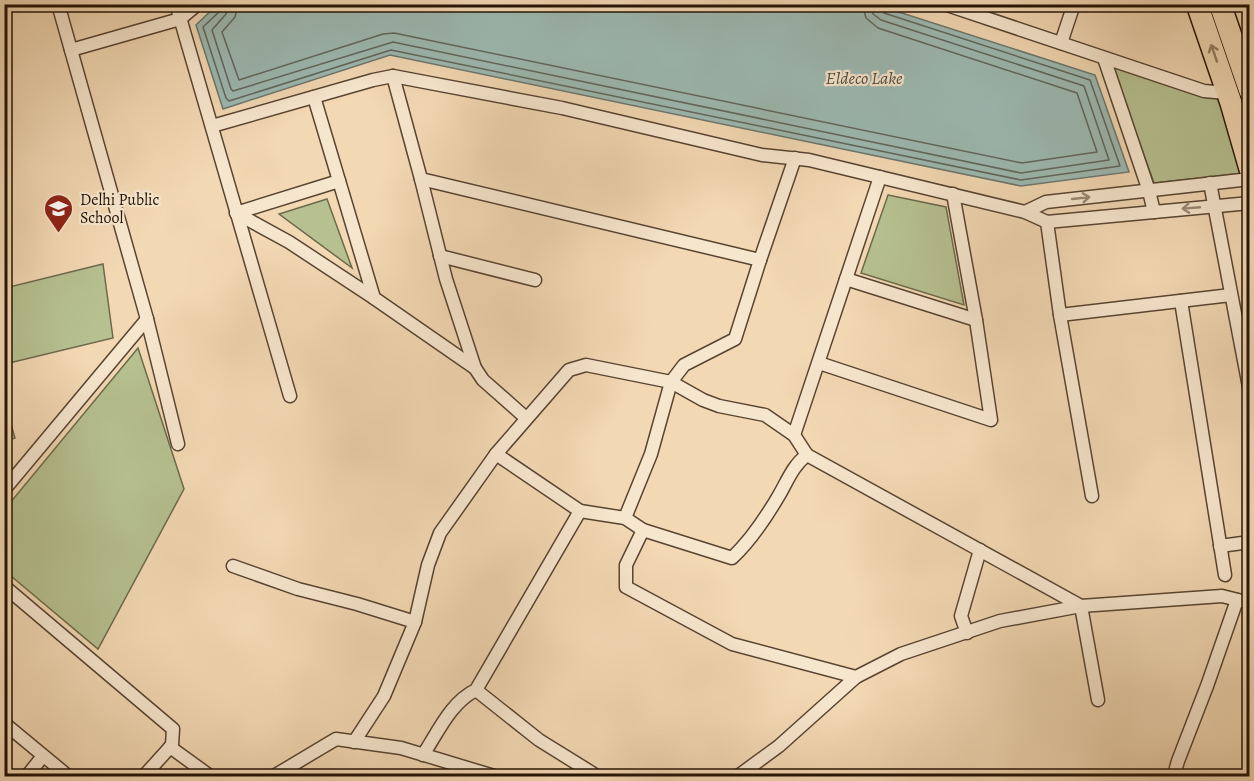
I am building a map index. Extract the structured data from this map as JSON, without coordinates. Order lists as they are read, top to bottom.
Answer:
{
  "water": ["Eldeco Lake"],
  "places": {
    "school or university": ["Delhi Public School"]
  }
}
